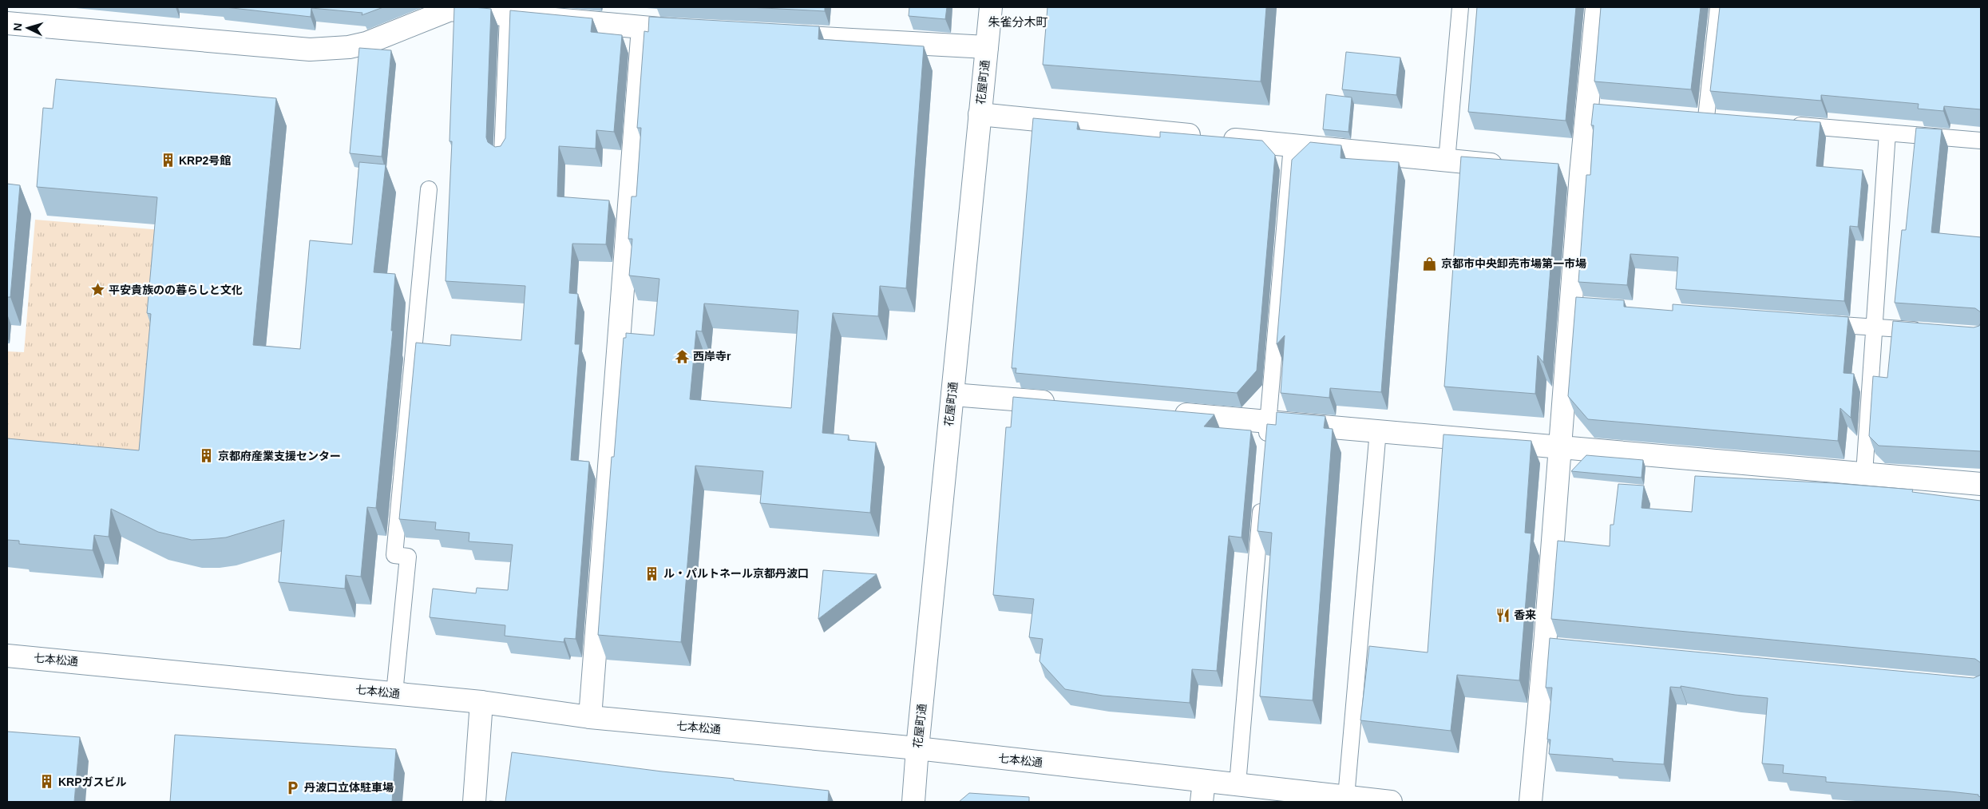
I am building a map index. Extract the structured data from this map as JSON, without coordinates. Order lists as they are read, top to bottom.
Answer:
{
  "streets": {
    "street": ["花屋町通", "七本松通"]
  },
  "crossings": [
    ["花屋町通", "七本松通"]
  ],
  "districts": ["朱雀分木町"],
  "places": {
    "building": [
      "KRP2号館",
      "京都府産業支援センター",
      "ル・パルトネール京都丹波口",
      "KRPガスビル"
    ],
    "shop": ["京都市中央卸売市場第一市場"],
    "place": ["平安貴族のの暮らしと文化"],
    "temple": ["西岸寺r"],
    "restaurant": ["香来"],
    "parking": ["丹波口立体駐車場"]
  },
  "north": "left"
}
